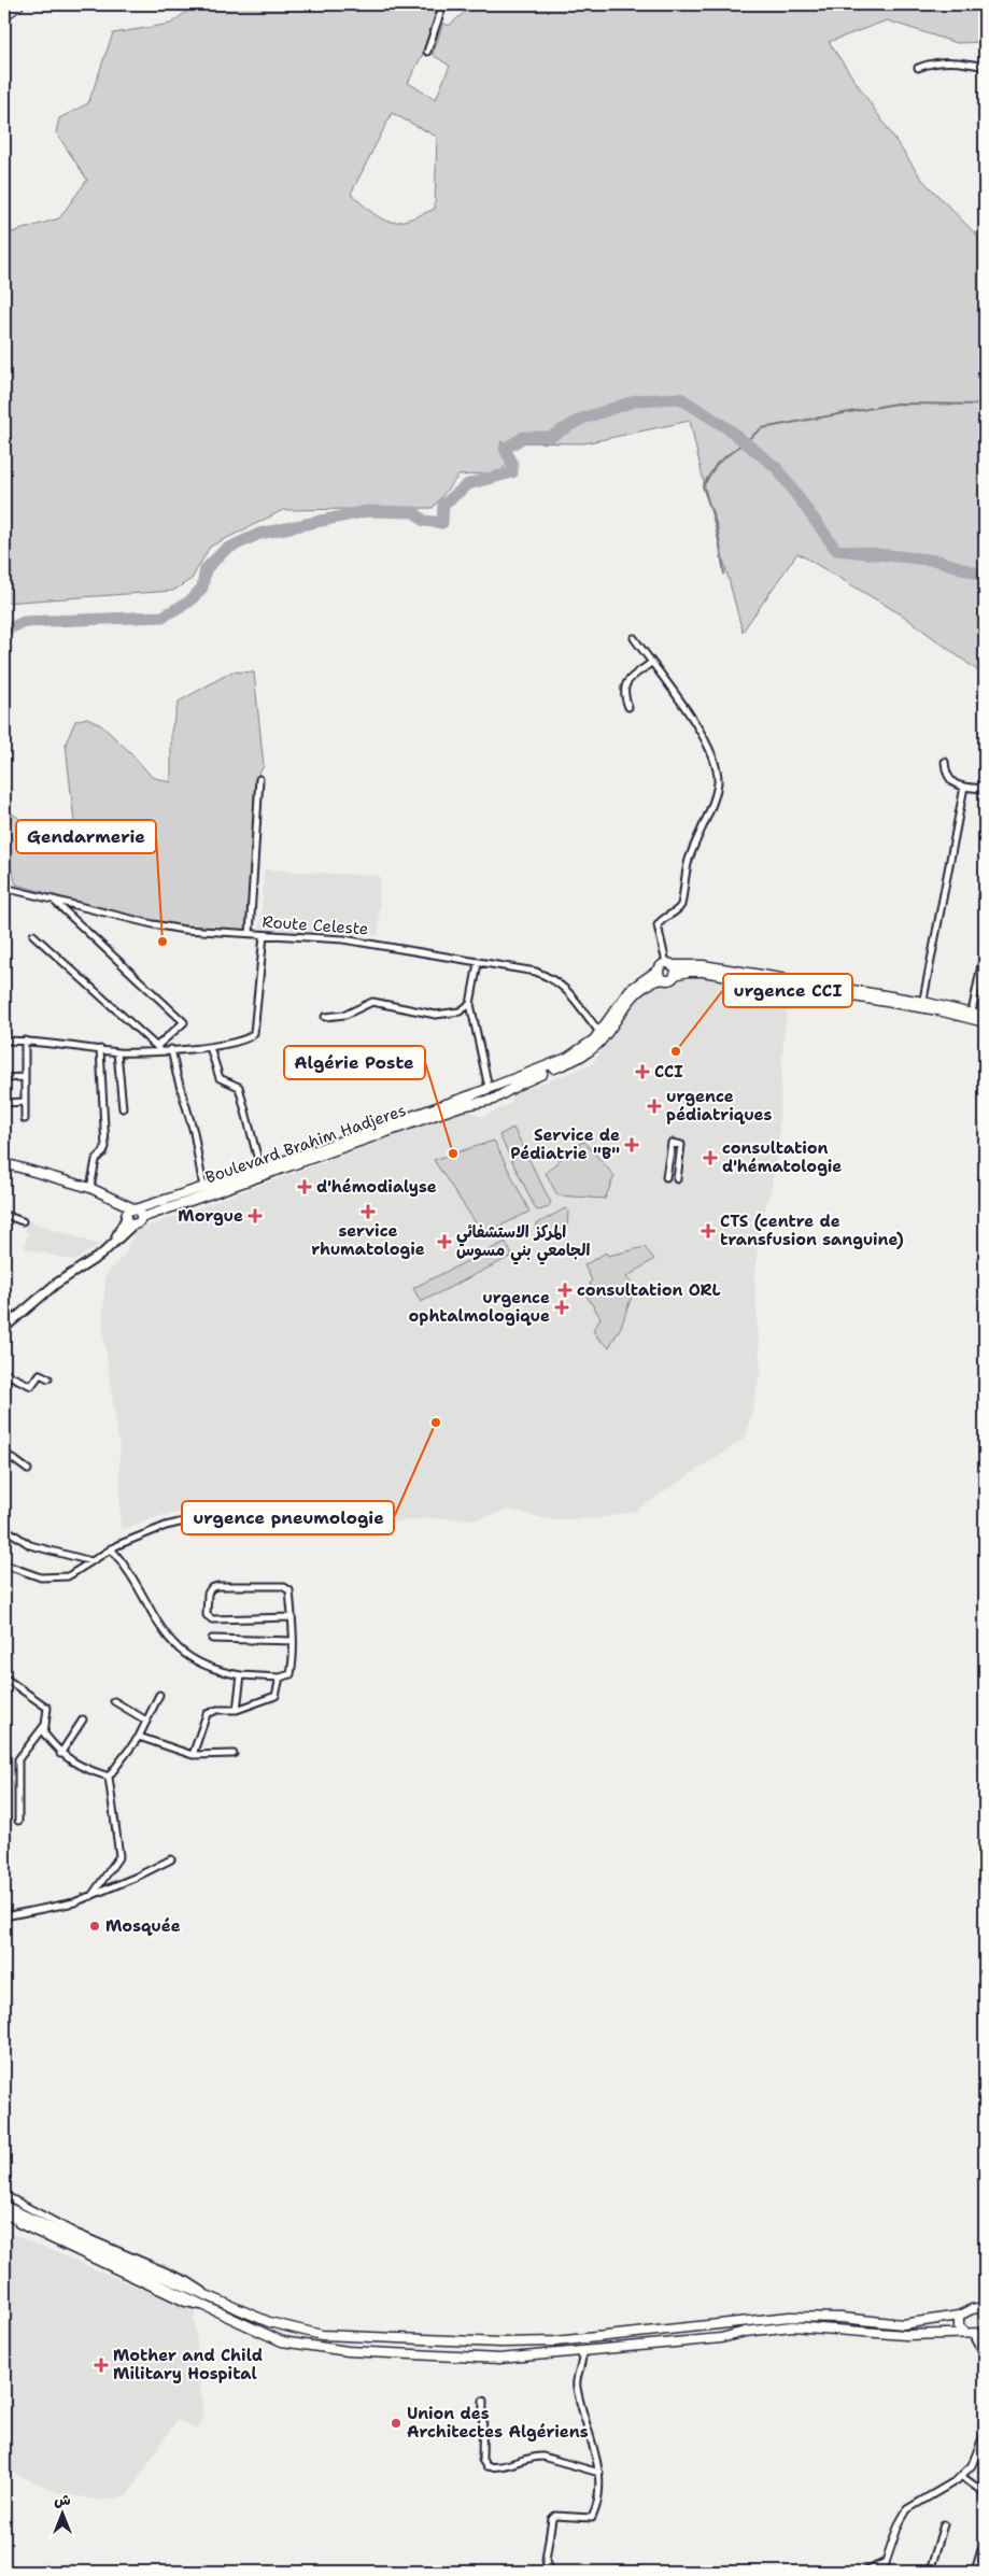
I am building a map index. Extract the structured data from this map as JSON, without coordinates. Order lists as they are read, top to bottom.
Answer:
{
  "streets": {
    "main road": ["Boulevard Brahim Hadjeres"],
    "street": ["Route Celeste"]
  },
  "places": {
    "other": [
      "Gendarmerie",
      "urgence CCI",
      "Algérie Poste",
      "urgence pneumologie",
      "Mosquée",
      "Union des Architectes Algériens"
    ],
    "health": [
      "CCI",
      "urgence pédiatriques",
      "Service de Pédiatrie \"B\"",
      "consultation d'hématologie",
      "d'hémodialyse",
      "service rhumatologie",
      "Morgue",
      "CTS (centre de transfusion sanguine)",
      "المركز الاستشفائي الجامعي بني مسوس",
      "consultation ORL",
      "urgence ophtalmologique",
      "Mother and Child Military Hospital"
    ]
  },
  "north": "top"
}
